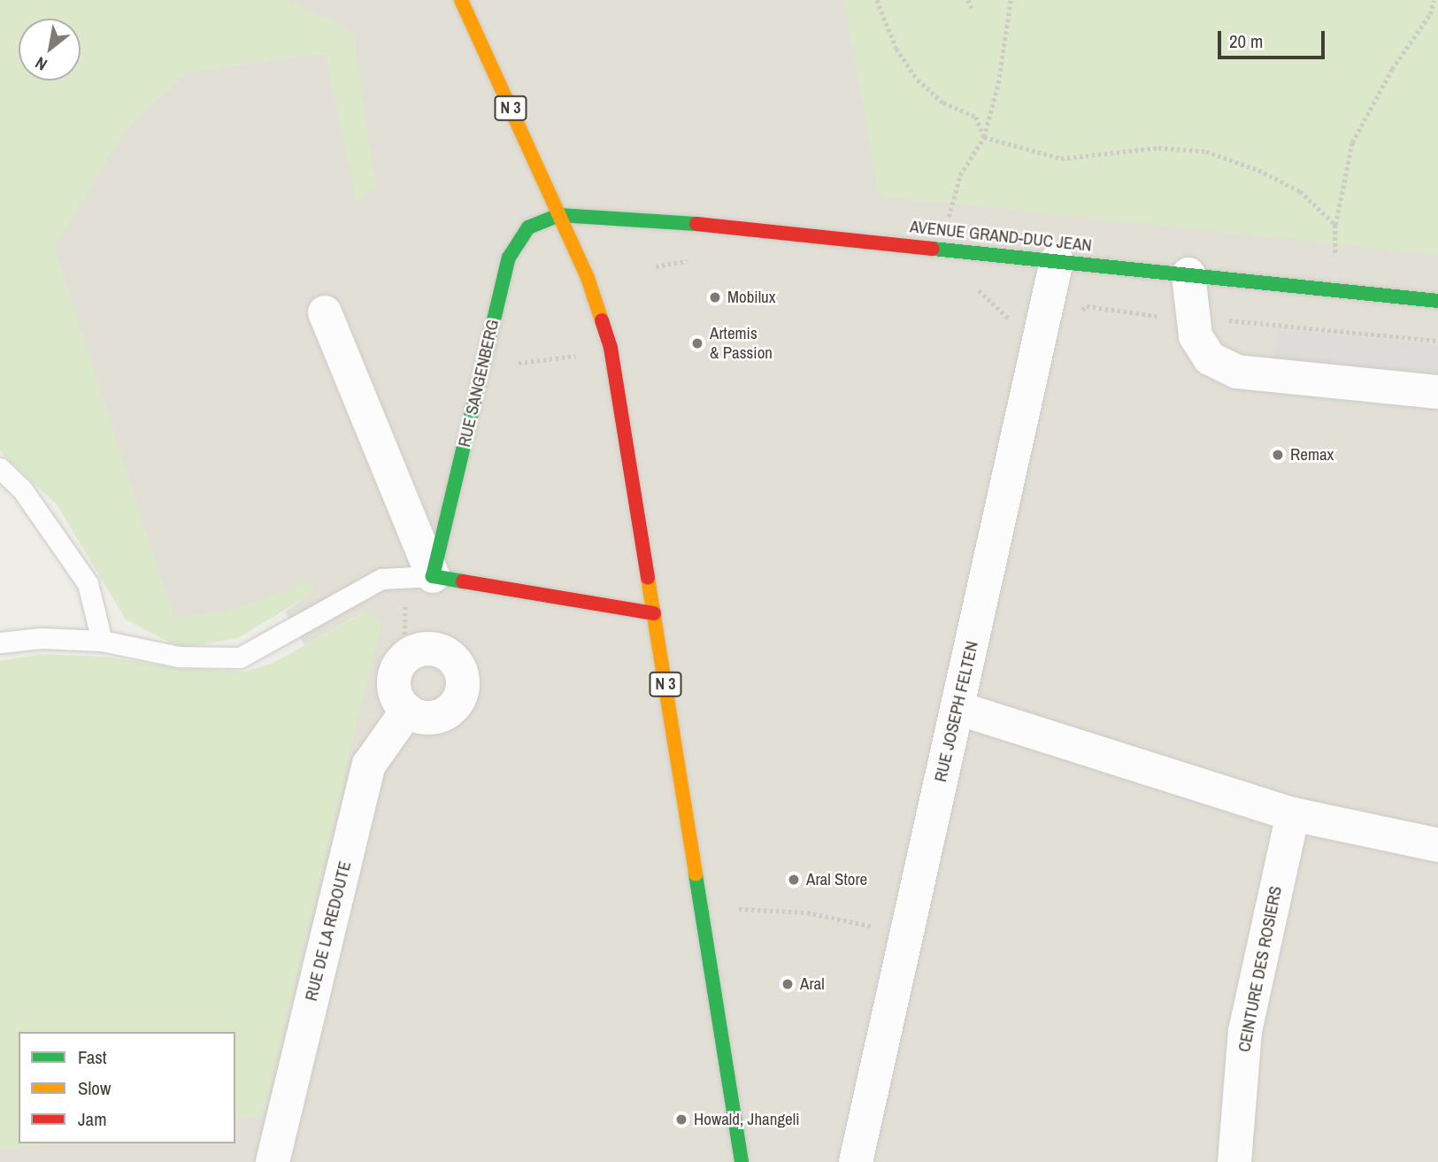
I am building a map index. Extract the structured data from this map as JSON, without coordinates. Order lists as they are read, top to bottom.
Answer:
{
  "streets": {
    "street": [
      "N 3",
      "AVENUE GRAND-DUC JEAN",
      "RUE SANGENBERG",
      "RUE JOSEPH FELTEN",
      "RUE DE LA REDOUTE",
      "CEINTURE DES ROSIERS"
    ]
  },
  "crossings": [
    ["N 3", "AVENUE GRAND-DUC JEAN"],
    ["N 3", "RUE SANGENBERG"],
    ["AVENUE GRAND-DUC JEAN", "RUE SANGENBERG"],
    ["AVENUE GRAND-DUC JEAN", "RUE JOSEPH FELTEN"]
  ],
  "places": [
    "Mobilux",
    "Artemis & Passion",
    "Remax",
    "Aral Store",
    "Aral",
    "Howald, Jhangeli"
  ],
  "legend": ["Fast", "Slow", "Jam"],
  "scale_bar": "20 m",
  "north": "bottom left"
}
